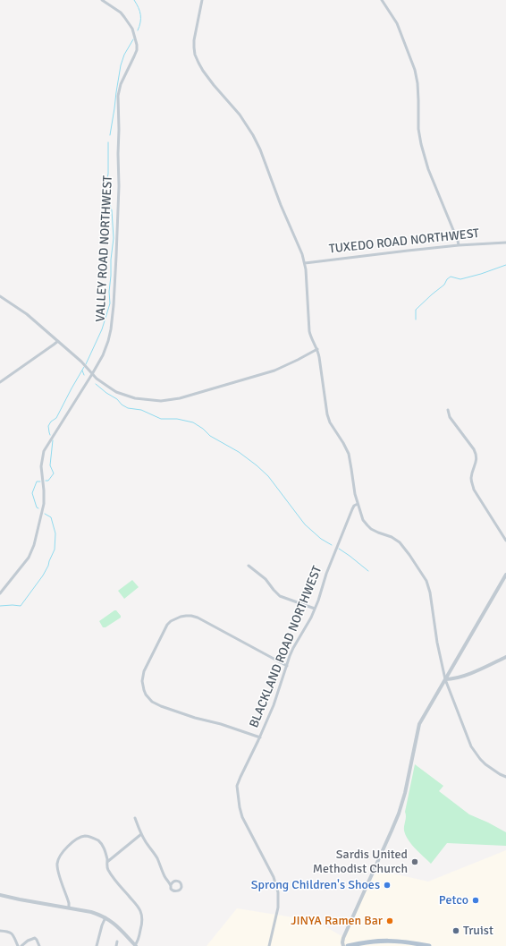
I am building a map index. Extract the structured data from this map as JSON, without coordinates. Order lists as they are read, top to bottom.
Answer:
{
  "streets": {
    "street": ["TUXEDO ROAD NORTHWEST", "VALLEY ROAD NORTHWEST", "BLACKLAND ROAD NORTHWEST"]
  },
  "places": [
    "Sardis United Methodist Church",
    "Sprong Children's Shoes",
    "Petco",
    "JINYA Ramen Bar",
    "Truist"
  ]
}
